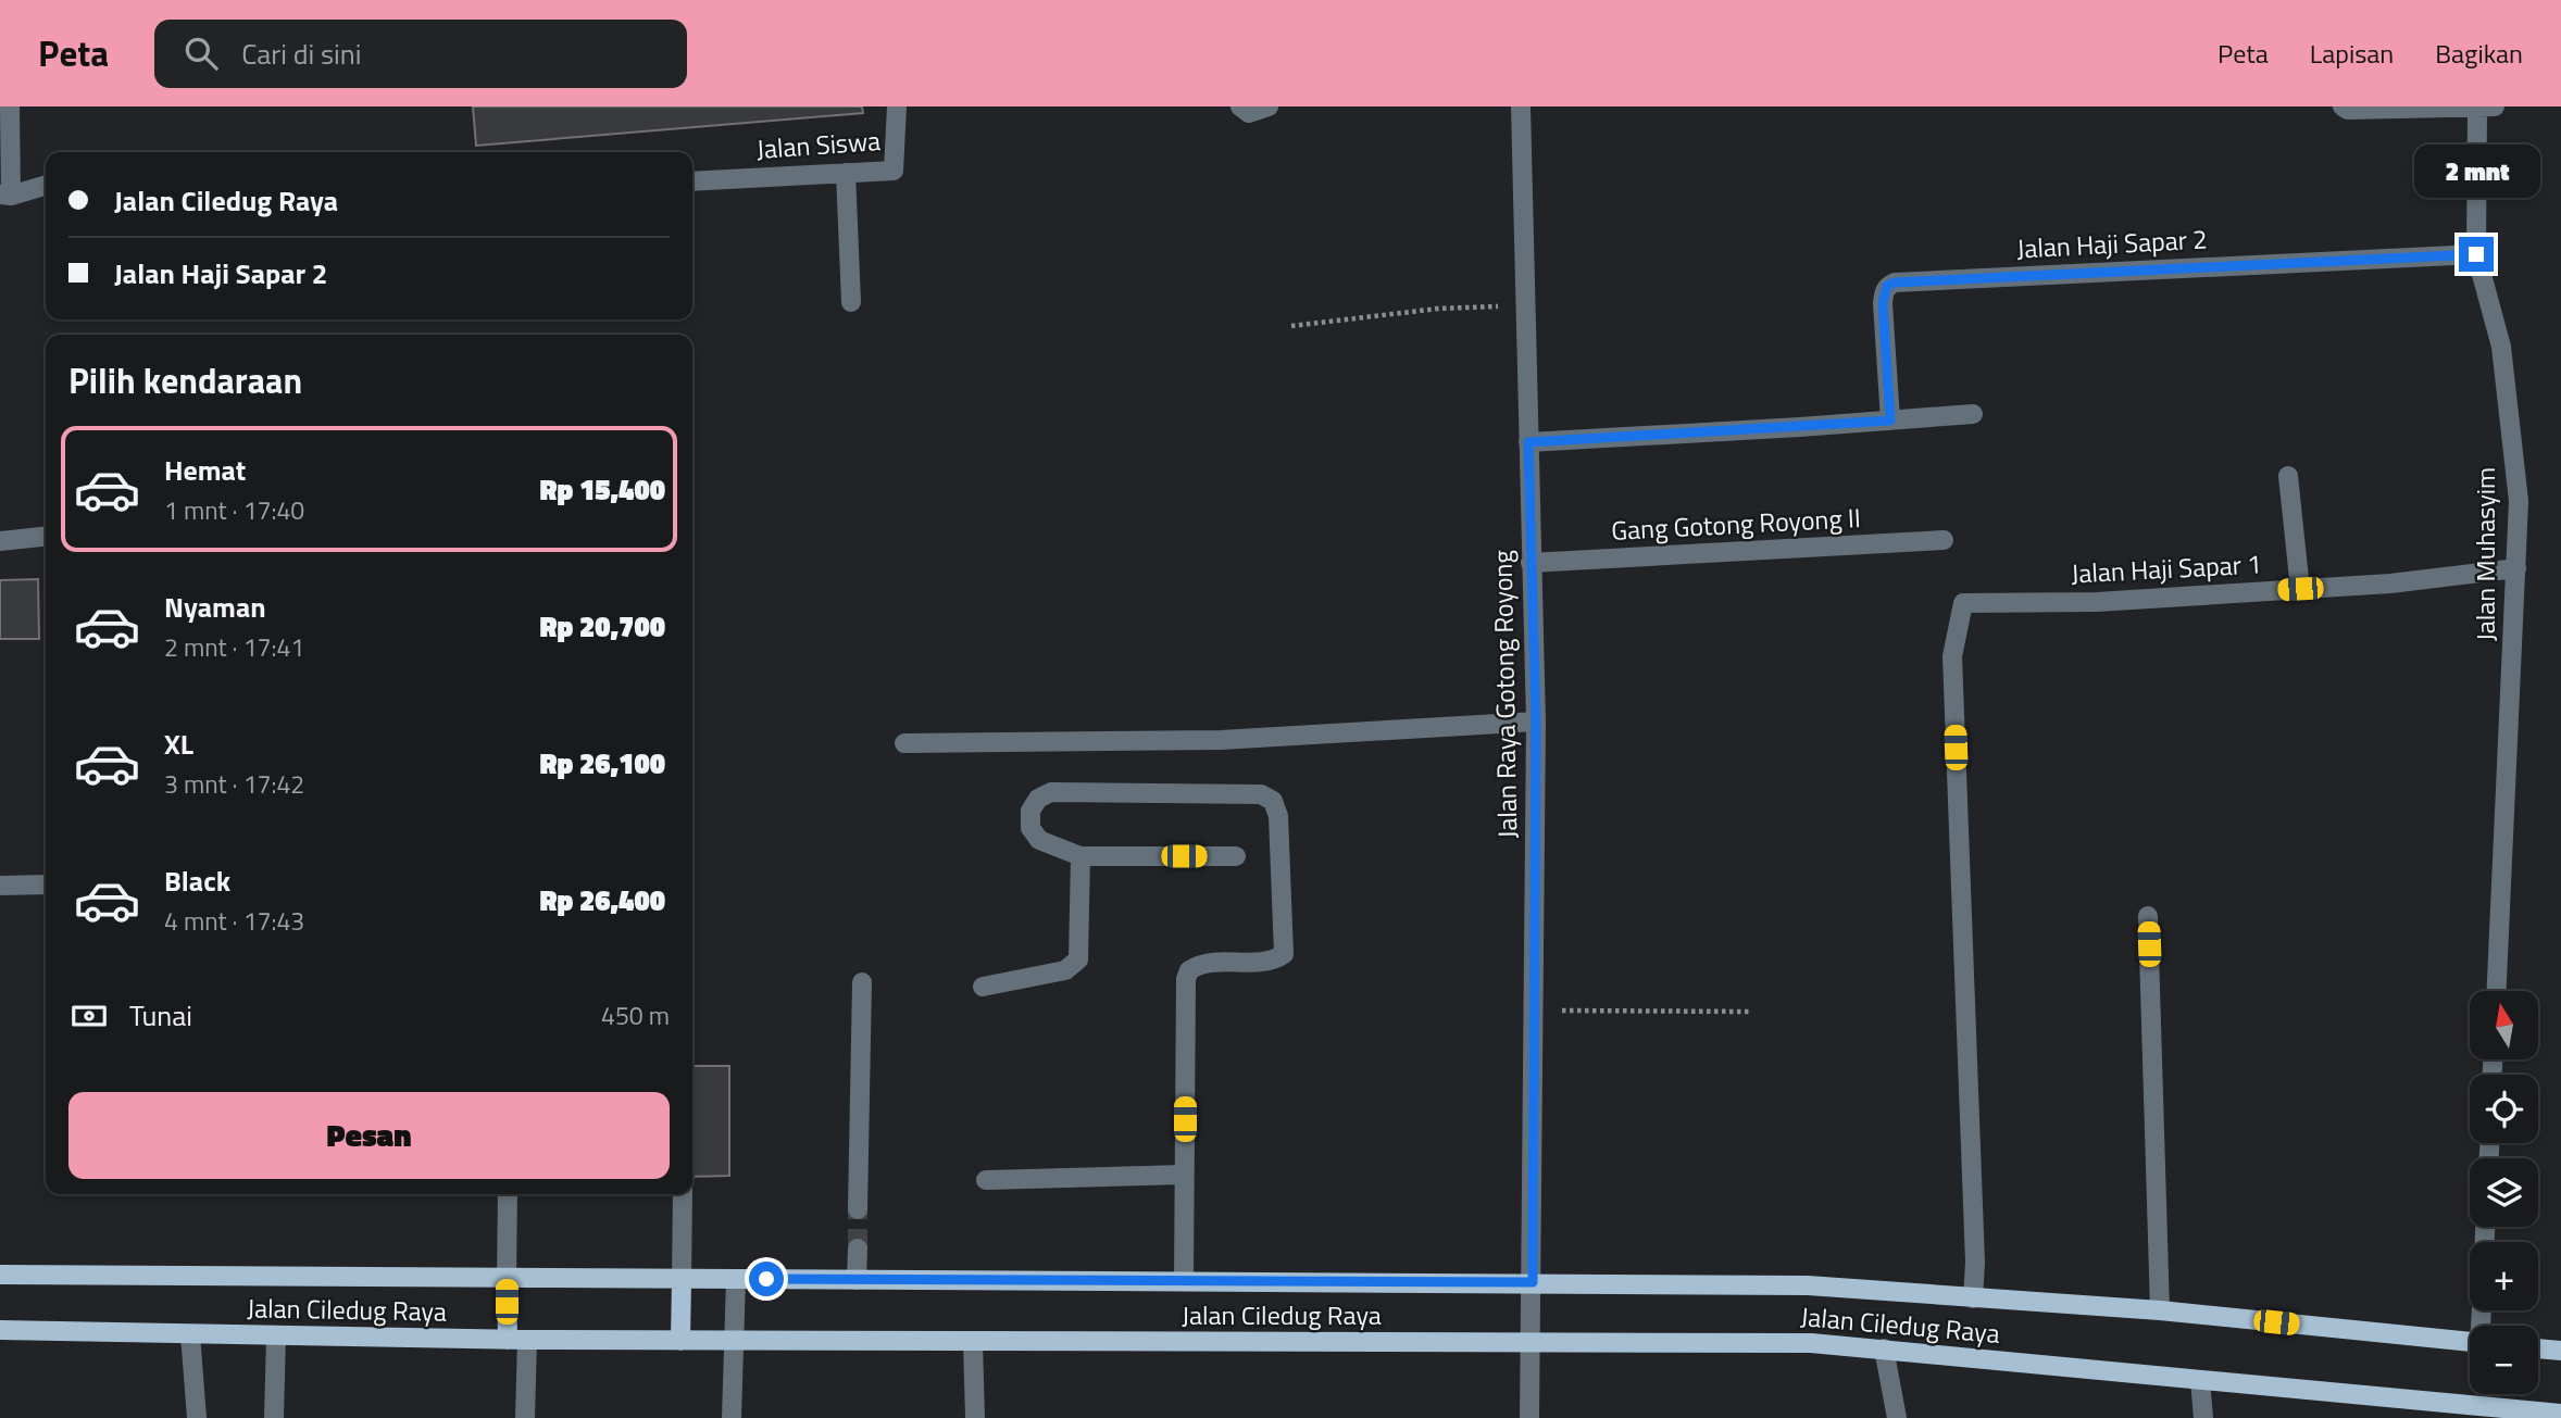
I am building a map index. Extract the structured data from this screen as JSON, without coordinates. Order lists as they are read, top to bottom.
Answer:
{
  "streets": {
    "main road": ["Jalan Ciledug Raya"],
    "street": [
      "Jalan Siswa",
      "Jalan Haji Sapar 2",
      "Gang Gotong Royong II",
      "Jalan Muhasyim",
      "Jalan Haji Sapar 1",
      "Jalan Raya Gotong Royong"
    ]
  },
  "crossings": [
    ["Jalan Haji Sapar 2", "Jalan Muhasyim"],
    ["Gang Gotong Royong II", "Jalan Raya Gotong Royong"],
    ["Jalan Muhasyim", "Jalan Haji Sapar 1"],
    ["Jalan Haji Sapar 1", "Jalan Ciledug Raya"],
    ["Jalan Raya Gotong Royong", "Jalan Ciledug Raya"]
  ],
  "north": "top",
  "page": {
    "header": "Peta",
    "search": "Cari di sini",
    "nav": ["Peta", "Lapisan", "Bagikan"],
    "bubble": "2 mnt",
    "banner": ["Jalan Ciledug Raya", "Jalan Haji Sapar 2"],
    "heading": "Pilih kendaraan",
    "list": [
      {
        "name": "Hemat",
        "note": "1 mnt · 17:40",
        "value": "Rp 15,400"
      },
      {
        "name": "Nyaman",
        "note": "2 mnt · 17:41",
        "value": "Rp 20,700"
      },
      {
        "name": "XL",
        "note": "3 mnt · 17:42",
        "value": "Rp 26,100"
      },
      {
        "name": "Black",
        "note": "4 mnt · 17:43",
        "value": "Rp 26,400"
      }
    ],
    "pay": ["Tunai", "450 m"],
    "map_buttons": ["+", "−"],
    "buttons": "Pesan"
  }
}
